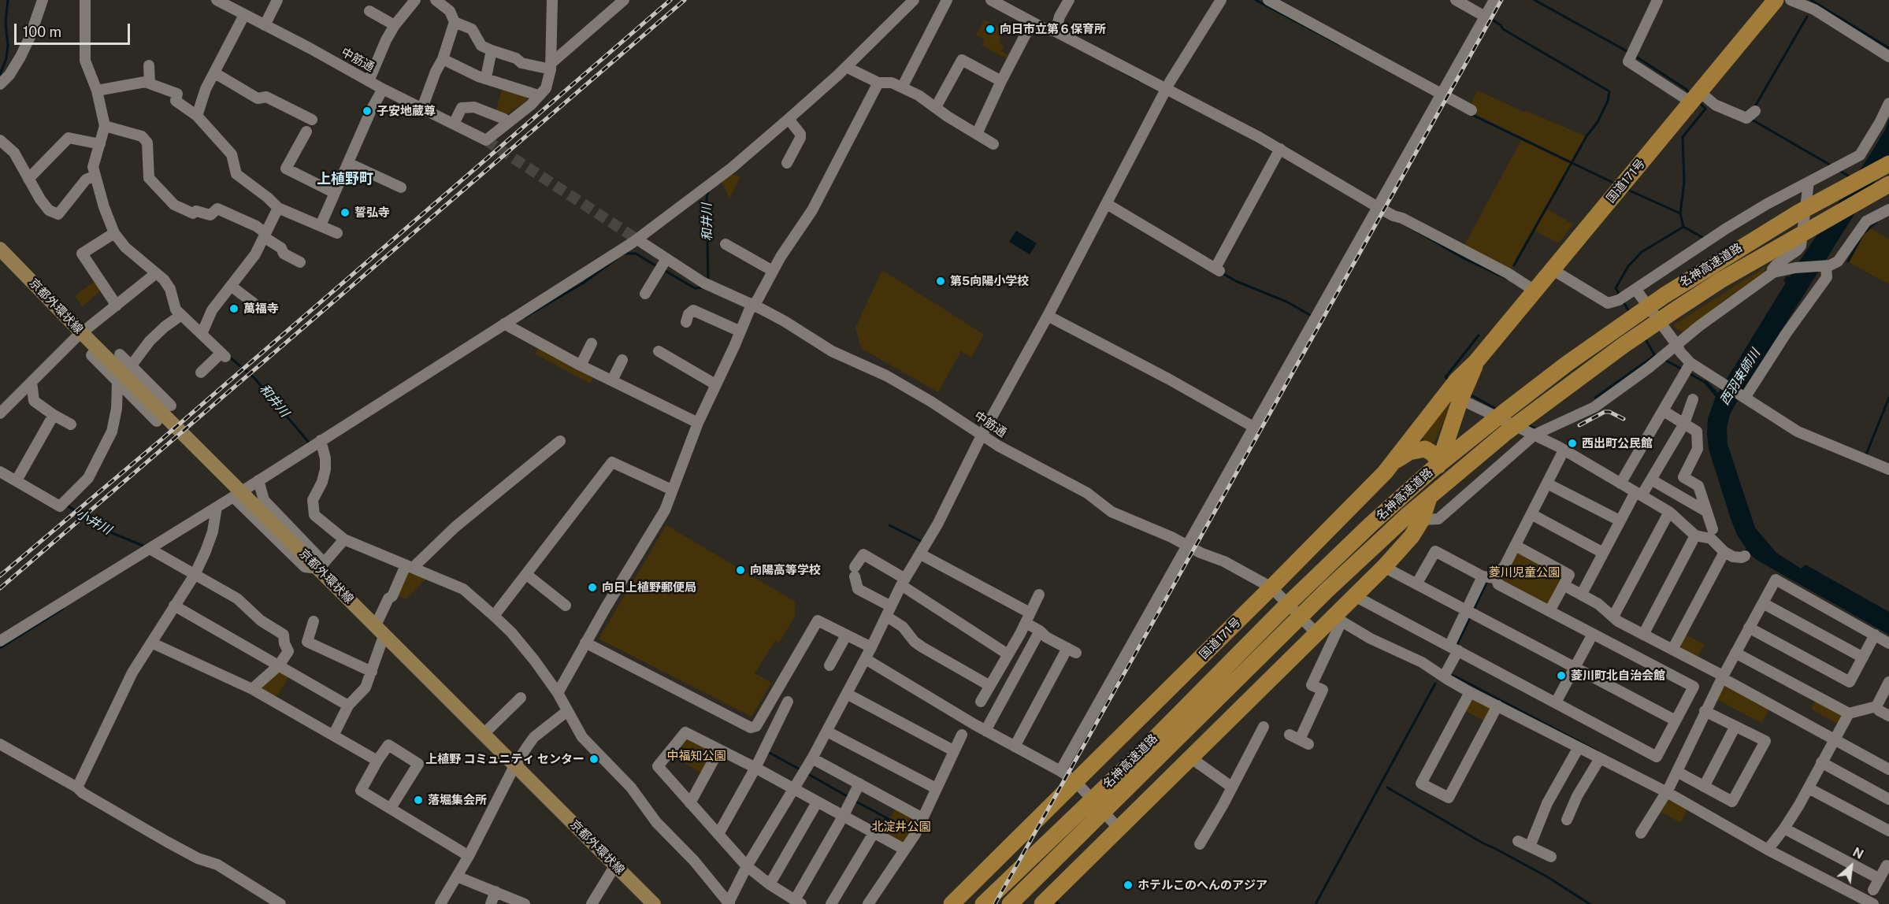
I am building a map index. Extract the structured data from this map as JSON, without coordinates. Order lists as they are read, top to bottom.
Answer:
{
  "streets": {
    "highway": ["国道171号", "名神高速道路"],
    "main road": ["京都外環状線"],
    "street": ["中筋通"]
  },
  "crossings": [
    ["中筋通", "国道171号"],
    ["国道171号", "名神高速道路"]
  ],
  "districts": ["上植野町"],
  "water": ["和井川", "西羽束師川", "小井川"],
  "parks": ["菱川児童公園", "中福知公園", "北淀井公園"],
  "places": [
    "向日市立第６保育所",
    "子安地蔵尊",
    "誓弘寺",
    "第5向陽小学校",
    "萬福寺",
    "西出町公民館",
    "向陽高等学校",
    "向日上植野郵便局",
    "菱川町北自治会館",
    "上植野 コミュニティ センター",
    "落堀集会所",
    "ホテルこのへんのアジア"
  ],
  "scale_bar": "100 m",
  "north": "top right"
}
